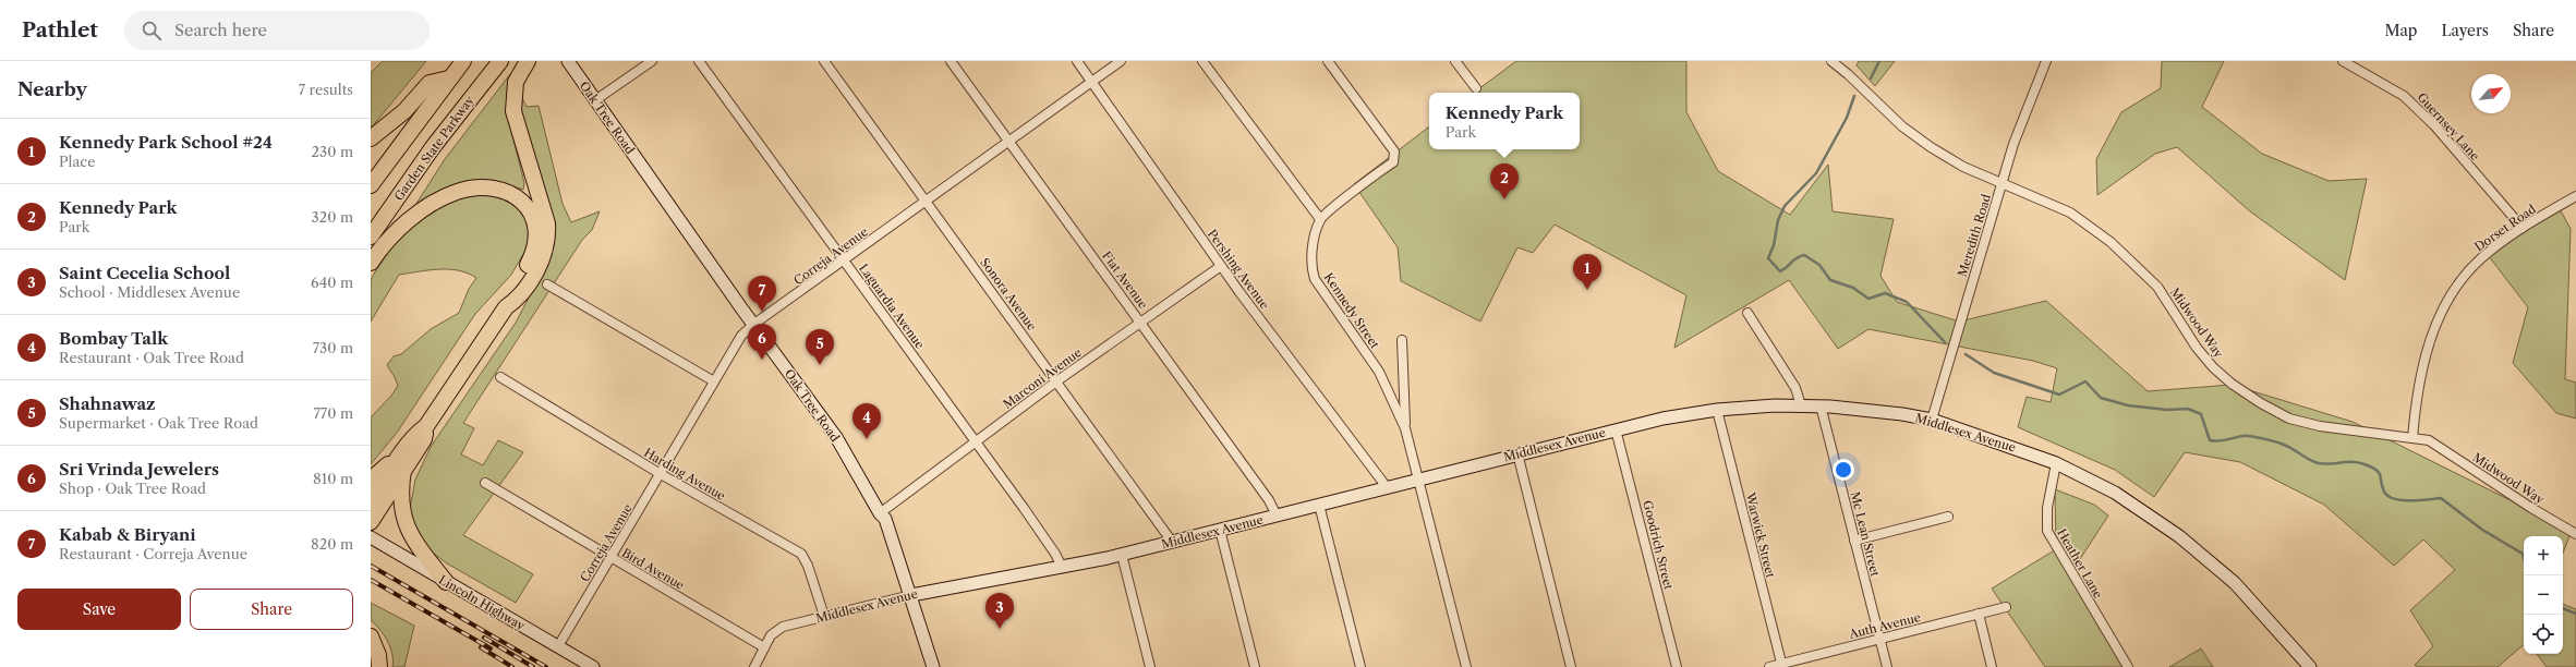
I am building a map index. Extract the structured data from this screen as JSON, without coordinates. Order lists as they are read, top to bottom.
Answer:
{
  "streets": {
    "highway": ["Garden State Parkway"],
    "street": [
      "Oak Tree Road",
      "Guernsey Lane",
      "Dorset Road",
      "Meredith Road",
      "Correja Avenue",
      "Pershing Avenue",
      "Fiat Avenue",
      "Sonora Avenue",
      "Laguardia Avenue",
      "Kennedy Street",
      "Midwood Way",
      "Marconi Avenue",
      "Middlesex Avenue",
      "Harding Avenue",
      "Mc Lean Street",
      "Warwick Street",
      "Goodrich Street",
      "Heather Lane",
      "Bird Avenue",
      "Lincoln Highway",
      "Auth Avenue"
    ]
  },
  "crossings": [
    ["Oak Tree Road", "Correja Avenue"],
    ["Oak Tree Road", "Marconi Avenue"],
    ["Oak Tree Road", "Middlesex Avenue"],
    ["Guernsey Lane", "Dorset Road"],
    ["Dorset Road", "Midwood Way"],
    ["Meredith Road", "Midwood Way"],
    ["Meredith Road", "Middlesex Avenue"],
    ["Correja Avenue", "Pershing Avenue"],
    ["Correja Avenue", "Fiat Avenue"],
    ["Correja Avenue", "Sonora Avenue"],
    ["Correja Avenue", "Laguardia Avenue"],
    ["Correja Avenue", "Harding Avenue"],
    ["Correja Avenue", "Bird Avenue"],
    ["Correja Avenue", "Lincoln Highway"],
    ["Pershing Avenue", "Marconi Avenue"],
    ["Pershing Avenue", "Middlesex Avenue"],
    ["Fiat Avenue", "Marconi Avenue"],
    ["Fiat Avenue", "Middlesex Avenue"],
    ["Sonora Avenue", "Marconi Avenue"],
    ["Sonora Avenue", "Middlesex Avenue"],
    ["Laguardia Avenue", "Marconi Avenue"],
    ["Laguardia Avenue", "Middlesex Avenue"],
    ["Kennedy Street", "Middlesex Avenue"],
    ["Middlesex Avenue", "Harding Avenue"],
    ["Middlesex Avenue", "Mc Lean Street"],
    ["Middlesex Avenue", "Warwick Street"],
    ["Middlesex Avenue", "Goodrich Street"],
    ["Middlesex Avenue", "Heather Lane"],
    ["Middlesex Avenue", "Bird Avenue"],
    ["Mc Lean Street", "Auth Avenue"],
    ["Warwick Street", "Auth Avenue"]
  ],
  "north": "top right",
  "page": {
    "header": "Pathlet",
    "search": "Search here",
    "nav": ["Map", "Layers", "Share"],
    "heading": ["Nearby", "7 results"],
    "popup": ["Kennedy Park", "Park"],
    "list": [
      {
        "mark": "1",
        "name": "Kennedy Park School #24",
        "note": "Place",
        "value": "230 m"
      },
      {
        "mark": "2",
        "name": "Kennedy Park",
        "note": "Park",
        "value": "320 m"
      },
      {
        "mark": "3",
        "name": "Saint Cecelia School",
        "note": "School · Middlesex Avenue",
        "value": "640 m"
      },
      {
        "mark": "4",
        "name": "Bombay Talk",
        "note": "Restaurant · Oak Tree Road",
        "value": "730 m"
      },
      {
        "mark": "5",
        "name": "Shahnawaz",
        "note": "Supermarket · Oak Tree Road",
        "value": "770 m"
      },
      {
        "mark": "6",
        "name": "Sri Vrinda Jewelers",
        "note": "Shop · Oak Tree Road",
        "value": "810 m"
      },
      {
        "mark": "7",
        "name": "Kabab & Biryani",
        "note": "Restaurant · Correja Avenue",
        "value": "820 m"
      }
    ],
    "pins": [
      "2",
      "1",
      "7",
      "6",
      "5",
      "4",
      "3"
    ],
    "map_buttons": ["+", "−"],
    "buttons": ["Save", "Share"]
  }
}
